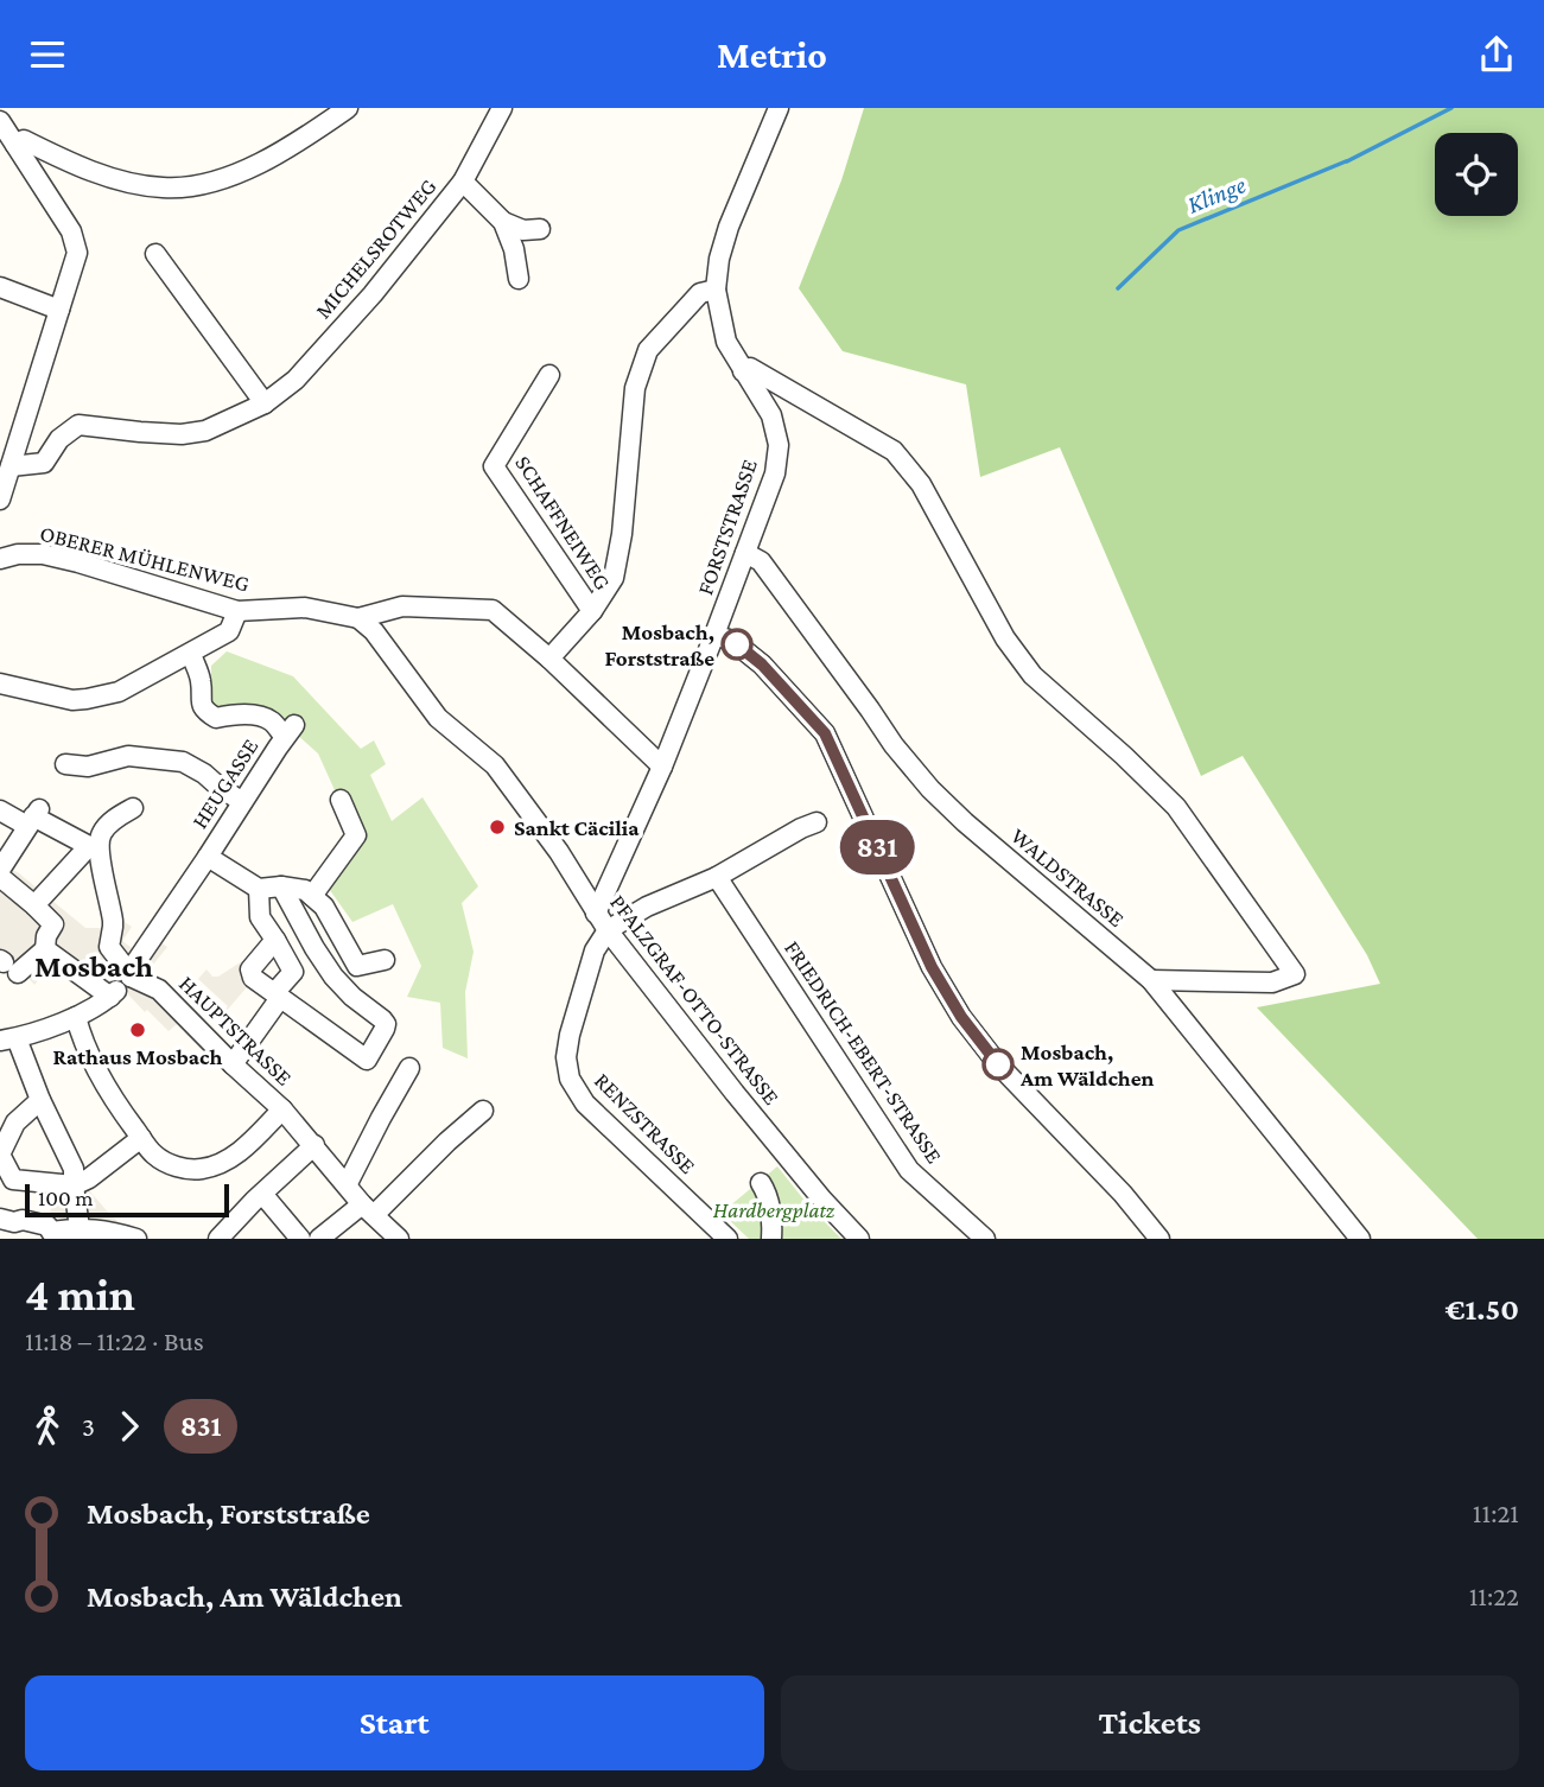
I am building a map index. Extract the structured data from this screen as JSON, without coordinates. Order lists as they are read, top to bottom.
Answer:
{
  "streets": {
    "street": [
      "MICHELSROTWEG",
      "SCHAFFNEIWEG",
      "FORSTSTRASSE",
      "OBERER MÜHLENWEG",
      "HEUGASSE",
      "WALDSTRASSE",
      "PFALZGRAF-OTTO-STRASSE",
      "HAUPTSTRASSE",
      "FRIEDRICH-EBERT-STRASSE",
      "RENZSTRASSE"
    ]
  },
  "crossings": [
    ["FORSTSTRASSE", "OBERER MÜHLENWEG"],
    ["FORSTSTRASSE", "WALDSTRASSE"],
    ["FORSTSTRASSE", "PFALZGRAF-OTTO-STRASSE"],
    ["OBERER MÜHLENWEG", "PFALZGRAF-OTTO-STRASSE"],
    ["HEUGASSE", "HAUPTSTRASSE"],
    ["PFALZGRAF-OTTO-STRASSE", "RENZSTRASSE"]
  ],
  "districts": ["Mosbach"],
  "water": ["Klinge"],
  "parks": ["Hardbergplatz"],
  "places": [
    "Mosbach, Forststraße",
    "Sankt Cäcilia",
    "Rathaus Mosbach",
    "Mosbach, Am Wäldchen"
  ],
  "lines": ["bus line 831"],
  "scale_bar": "100 m",
  "page": {
    "header": "Metrio",
    "on_map": "831",
    "scale": "100 m",
    "heading": ["4 min", "11:18 – 11:22 · Bus", "€1.50"],
    "legs": ["3", "831"],
    "list": [
      {
        "name": "Mosbach, Forststraße",
        "value": "11:21"
      },
      {
        "name": "Mosbach, Am Wäldchen",
        "value": "11:22"
      }
    ],
    "buttons": ["Start", "Tickets"]
  }
}
